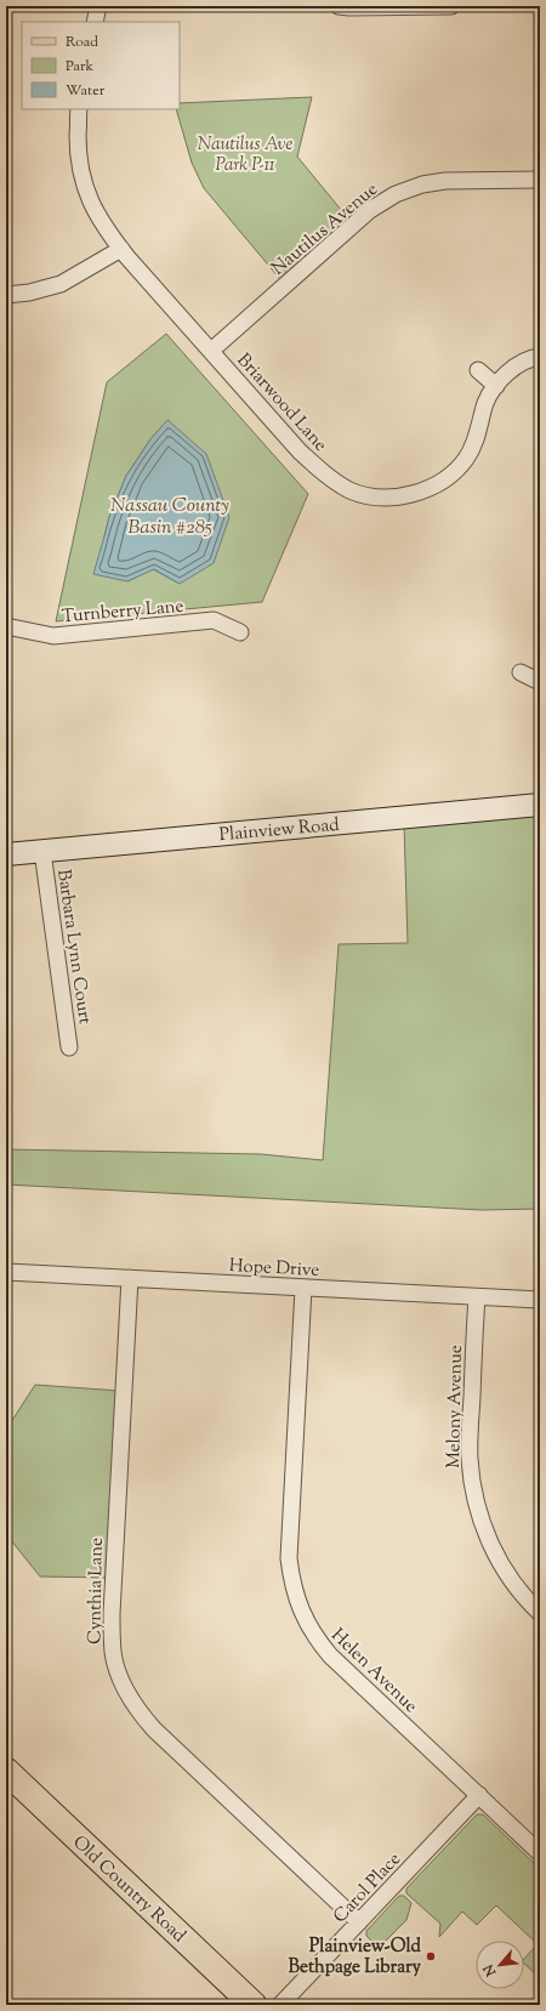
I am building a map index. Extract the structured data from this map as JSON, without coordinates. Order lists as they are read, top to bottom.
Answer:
{
  "streets": {
    "main road": ["Plainview Road", "Old Country Road"],
    "street": [
      "Nautilus Avenue",
      "Briarwood Lane",
      "Turnberry Lane",
      "Barbara Lynn Court",
      "Hope Drive",
      "Melony Avenue",
      "Cynthia Lane",
      "Helen Avenue",
      "Carol Place"
    ]
  },
  "crossings": [
    ["Nautilus Avenue", "Briarwood Lane"],
    ["Plainview Road", "Barbara Lynn Court"],
    ["Hope Drive", "Melony Avenue"],
    ["Hope Drive", "Cynthia Lane"],
    ["Hope Drive", "Helen Avenue"],
    ["Cynthia Lane", "Carol Place"],
    ["Helen Avenue", "Carol Place"]
  ],
  "water": ["Nassau County Basin #285"],
  "parks": ["Nautilus Ave Park P-11"],
  "places": ["Plainview-Old Bethpage Library"],
  "legend": ["Road", "Park", "Water"],
  "north": "bottom left"
}
